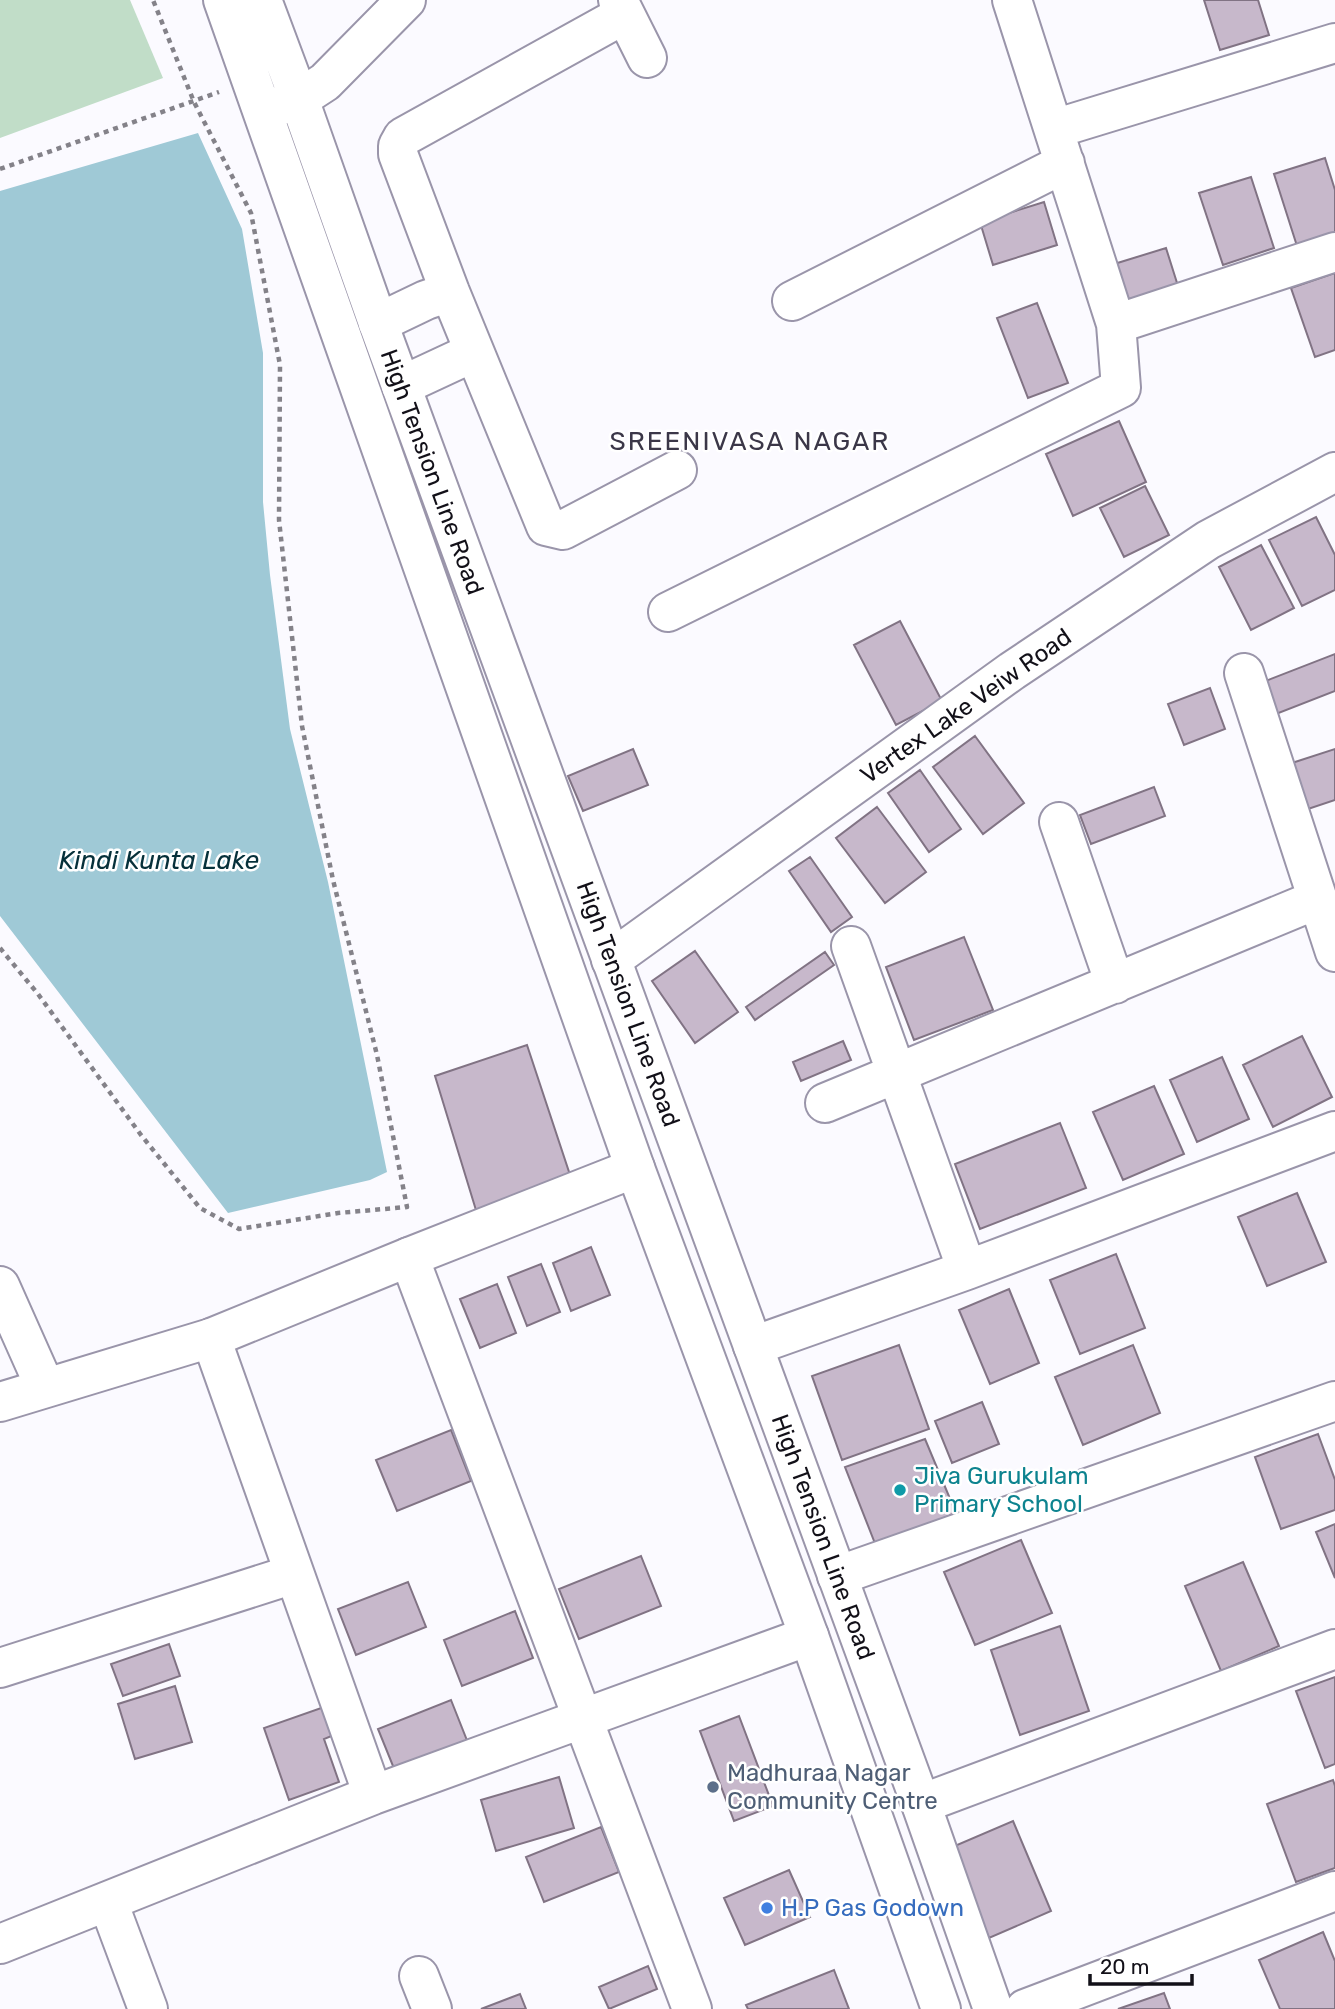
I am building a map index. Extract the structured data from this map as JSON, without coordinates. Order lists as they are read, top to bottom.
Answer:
{
  "streets": {
    "street": ["High Tension Line Road", "Vertex Lake Veiw Road"]
  },
  "crossings": [
    ["High Tension Line Road", "Vertex Lake Veiw Road"]
  ],
  "districts": ["SREENIVASA NAGAR"],
  "water": ["Kindi Kunta Lake"],
  "places": ["Jiva Gurukulam Primary School", "Madhuraa Nagar Community Centre", "H.P Gas Godown"],
  "scale_bar": "20 m"
}
